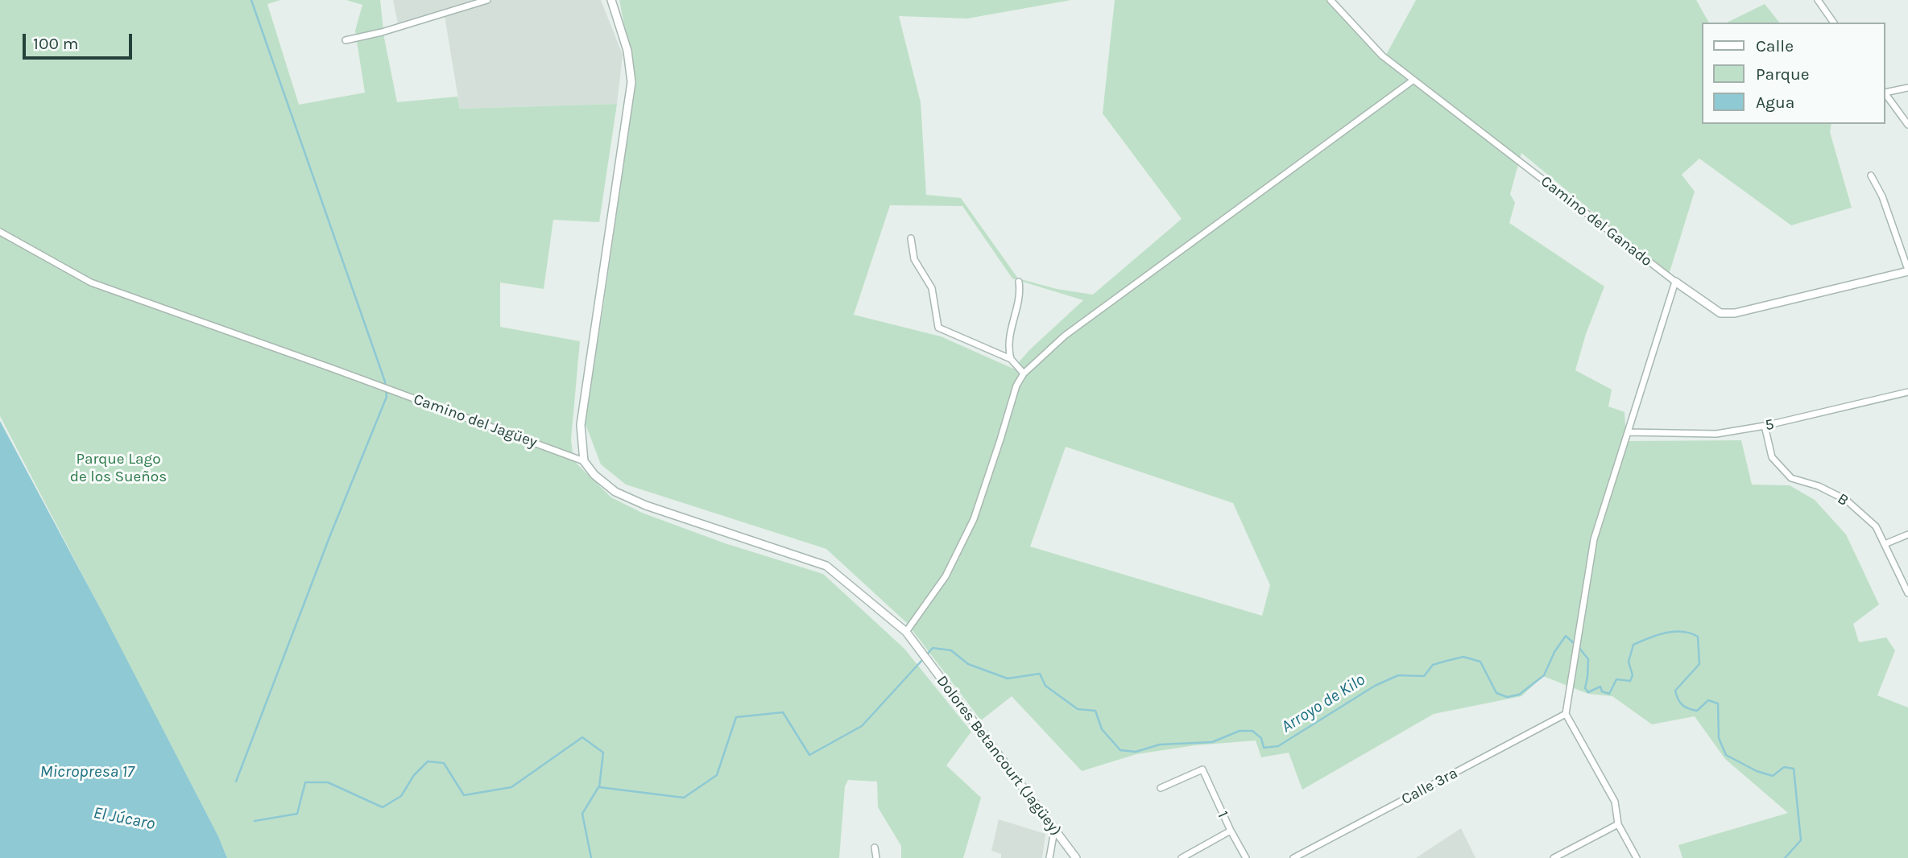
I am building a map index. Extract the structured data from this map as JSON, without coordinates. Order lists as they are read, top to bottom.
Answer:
{
  "streets": {
    "street": [
      "Camino del Ganado",
      "Camino del Jagüey",
      "5",
      "B",
      "Dolores Betancourt (Jagüey)",
      "Calle 3ra",
      "1"
    ]
  },
  "crossings": [
    ["Camino del Jagüey", "Dolores Betancourt (Jagüey)"],
    ["5", "B"]
  ],
  "water": ["Arroyo de Kilo", "Micropresa 17", "El Júcaro"],
  "parks": ["Parque Lago de los Sueños"],
  "legend": ["Calle", "Parque", "Agua"],
  "scale_bar": "100 m"
}
